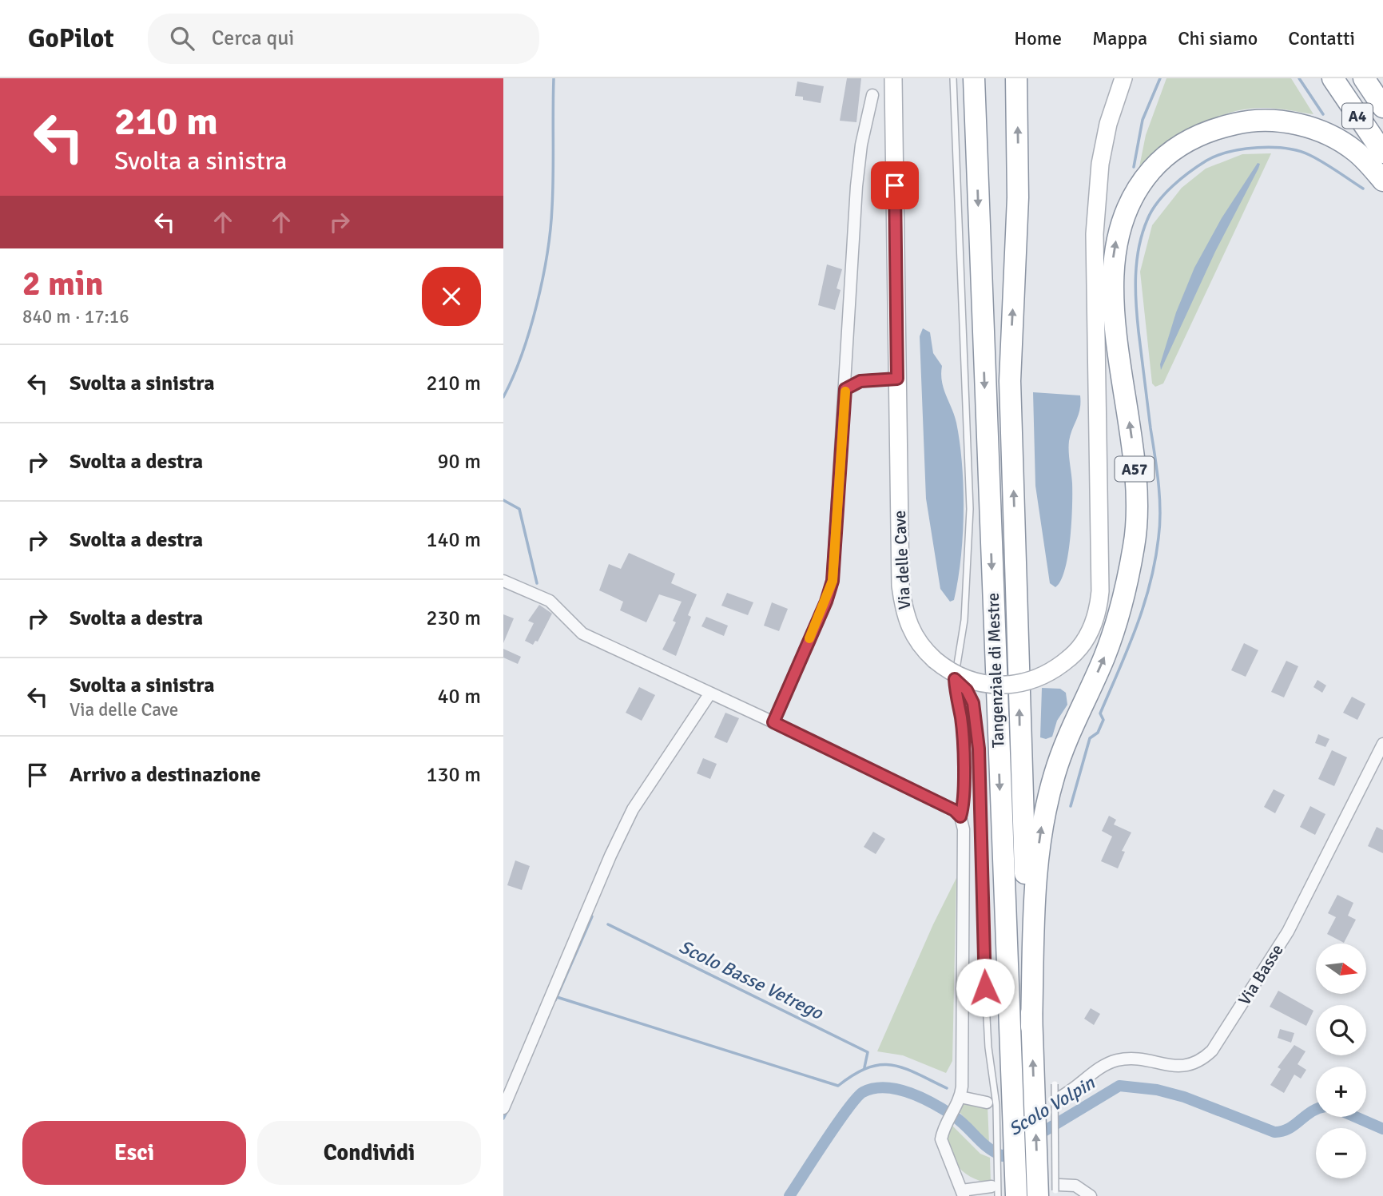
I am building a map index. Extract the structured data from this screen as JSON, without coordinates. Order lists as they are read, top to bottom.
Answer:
{
  "streets": {
    "highway": ["A4", "A57", "Tangenziale di Mestre"],
    "main road": ["Via delle Cave"],
    "street": ["Via Basse"]
  },
  "water": ["Scolo Basse Vetrego", "Scolo Volpin"],
  "north": "right",
  "page": {
    "header": "GoPilot",
    "search": "Cerca qui",
    "nav": [
      "Home",
      "Mappa",
      "Chi siamo",
      "Contatti"
    ],
    "turn": ["210 m", "Svolta a sinistra"],
    "heading": ["2 min", "840 m · 17:16"],
    "list": [
      {
        "name": "Svolta a sinistra",
        "value": "210 m"
      },
      {
        "name": "Svolta a destra",
        "value": "90 m"
      },
      {
        "name": "Svolta a destra",
        "value": "140 m"
      },
      {
        "name": "Svolta a destra",
        "value": "230 m"
      },
      {
        "name": "Svolta a sinistra",
        "note": "Via delle Cave",
        "value": "40 m"
      },
      {
        "name": "Arrivo a destinazione",
        "value": "130 m"
      }
    ],
    "map_buttons": ["+", "−"],
    "buttons": ["Esci", "Condividi"]
  }
}
